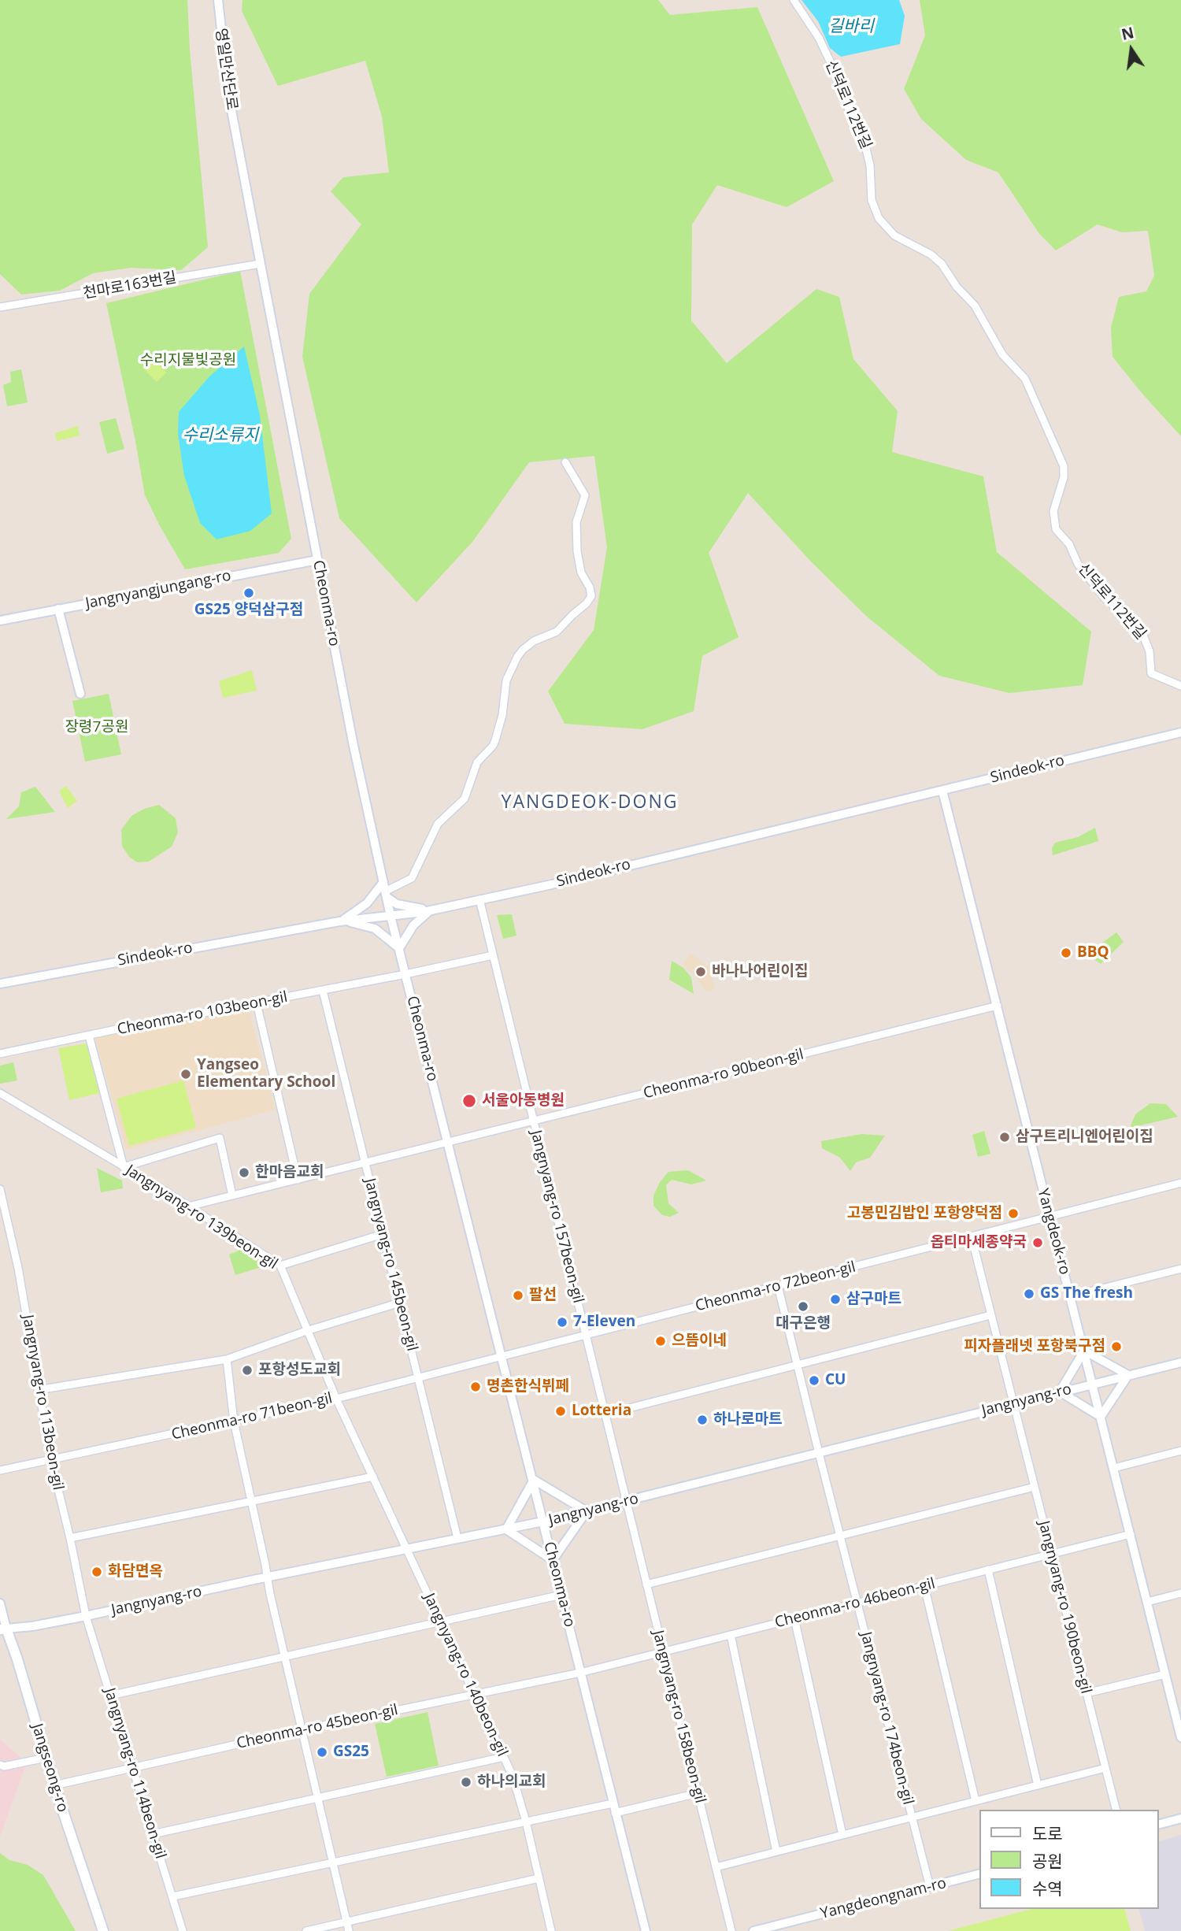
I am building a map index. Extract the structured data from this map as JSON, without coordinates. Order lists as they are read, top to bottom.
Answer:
{
  "streets": {
    "main road": ["Jangseong-ro"],
    "street": [
      "영일만산단로",
      "신덕로112번길",
      "천마로163번길",
      "Jangnyangjungang-ro",
      "Cheonma-ro",
      "Sindeok-ro",
      "Cheonma-ro 103beon-gil",
      "Cheonma-ro 90beon-gil",
      "Jangnyang-ro 157beon-gil",
      "Jangnyang-ro 139beon-gil",
      "Yangdeok-ro",
      "Jangnyang-ro 145beon-gil",
      "Cheonma-ro 72beon-gil",
      "Jangnyang-ro",
      "Jangnyang-ro 113beon-gil",
      "Cheonma-ro 71beon-gil",
      "Cheonma-ro 46beon-gil",
      "Jangnyang-ro 190beon-gil",
      "Jangnyang-ro 140beon-gil",
      "Jangnyang-ro 158beon-gil",
      "Jangnyang-ro 174beon-gil",
      "Cheonma-ro 45beon-gil",
      "Jangnyang-ro 114beon-gil",
      "Yangdeongnam-ro"
    ]
  },
  "crossings": [
    ["영일만산단로", "Cheonma-ro"],
    ["천마로163번길", "Cheonma-ro"],
    ["Jangnyangjungang-ro", "Cheonma-ro"],
    ["Cheonma-ro", "Sindeok-ro"],
    ["Cheonma-ro", "Cheonma-ro 103beon-gil"],
    ["Cheonma-ro", "Cheonma-ro 90beon-gil"],
    ["Cheonma-ro", "Cheonma-ro 72beon-gil"],
    ["Cheonma-ro", "Jangnyang-ro"],
    ["Cheonma-ro", "Cheonma-ro 71beon-gil"],
    ["Cheonma-ro", "Cheonma-ro 46beon-gil"],
    ["Cheonma-ro", "Cheonma-ro 45beon-gil"],
    ["Sindeok-ro", "Jangnyang-ro 157beon-gil"],
    ["Sindeok-ro", "Yangdeok-ro"],
    ["Cheonma-ro 103beon-gil", "Jangnyang-ro 157beon-gil"],
    ["Cheonma-ro 103beon-gil", "Jangnyang-ro 145beon-gil"],
    ["Cheonma-ro 90beon-gil", "Jangnyang-ro 157beon-gil"],
    ["Cheonma-ro 90beon-gil", "Jangnyang-ro 139beon-gil"],
    ["Cheonma-ro 90beon-gil", "Yangdeok-ro"],
    ["Cheonma-ro 90beon-gil", "Jangnyang-ro 145beon-gil"],
    ["Jangnyang-ro 157beon-gil", "Cheonma-ro 72beon-gil"],
    ["Jangnyang-ro 157beon-gil", "Jangnyang-ro"],
    ["Jangnyang-ro 157beon-gil", "Jangnyang-ro 158beon-gil"],
    ["Jangnyang-ro 139beon-gil", "Jangnyang-ro"],
    ["Jangnyang-ro 139beon-gil", "Cheonma-ro 71beon-gil"],
    ["Jangnyang-ro 139beon-gil", "Jangnyang-ro 140beon-gil"],
    ["Yangdeok-ro", "Cheonma-ro 72beon-gil"],
    ["Yangdeok-ro", "Jangnyang-ro"],
    ["Yangdeok-ro", "Cheonma-ro 46beon-gil"],
    ["Jangnyang-ro 145beon-gil", "Jangnyang-ro"],
    ["Jangnyang-ro 145beon-gil", "Cheonma-ro 71beon-gil"],
    ["Cheonma-ro 72beon-gil", "Cheonma-ro 71beon-gil"],
    ["Cheonma-ro 72beon-gil", "Jangnyang-ro 190beon-gil"],
    ["Cheonma-ro 72beon-gil", "Jangnyang-ro 174beon-gil"],
    ["Jangnyang-ro", "Jangnyang-ro 113beon-gil"],
    ["Jangnyang-ro", "Jangnyang-ro 190beon-gil"],
    ["Jangnyang-ro", "Jangnyang-ro 140beon-gil"],
    ["Jangnyang-ro", "Jangnyang-ro 158beon-gil"],
    ["Jangnyang-ro", "Jangnyang-ro 174beon-gil"],
    ["Jangnyang-ro", "Jangseong-ro"],
    ["Jangnyang-ro", "Jangnyang-ro 114beon-gil"],
    ["Jangnyang-ro 113beon-gil", "Cheonma-ro 71beon-gil"],
    ["Jangnyang-ro 113beon-gil", "Jangnyang-ro 114beon-gil"],
    ["Cheonma-ro 46beon-gil", "Jangnyang-ro 190beon-gil"],
    ["Cheonma-ro 46beon-gil", "Jangnyang-ro 158beon-gil"],
    ["Cheonma-ro 46beon-gil", "Jangnyang-ro 174beon-gil"],
    ["Cheonma-ro 46beon-gil", "Cheonma-ro 45beon-gil"],
    ["Jangnyang-ro 140beon-gil", "Cheonma-ro 45beon-gil"],
    ["Jangnyang-ro 174beon-gil", "Yangdeongnam-ro"],
    ["Cheonma-ro 45beon-gil", "Jangseong-ro"],
    ["Cheonma-ro 45beon-gil", "Jangnyang-ro 114beon-gil"]
  ],
  "districts": ["YANGDEOK-DONG"],
  "water": ["길바리", "수리소류지"],
  "parks": ["수리지물빛공원", "장령7공원"],
  "places": [
    "GS25 양덕삼구점",
    "BBQ",
    "바나나어린이집",
    "Yangseo Elementary School",
    "서울아동병원",
    "삼구트리니엔어린이집",
    "한마음교회",
    "고봉민김밥인 포항양덕점",
    "옵티마세종약국",
    "GS The fresh",
    "팔선",
    "삼구마트",
    "대구은행",
    "7-Eleven",
    "으뜸이네",
    "피자플래넷 포항북구점",
    "포항성도교회",
    "CU",
    "명촌한식뷔페",
    "Lotteria",
    "하나로마트",
    "화담면옥",
    "GS25",
    "하나의교회"
  ],
  "legend": ["도로", "공원", "수역"],
  "north": "top"
}
